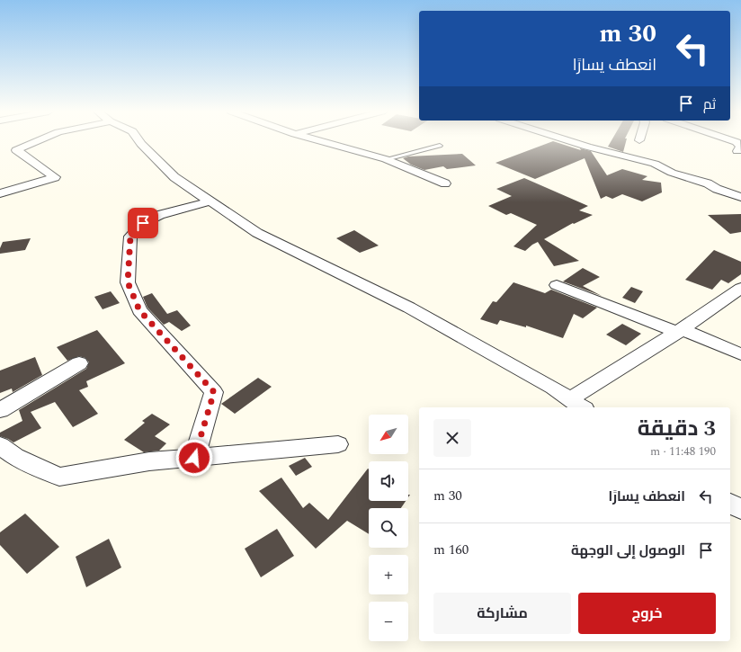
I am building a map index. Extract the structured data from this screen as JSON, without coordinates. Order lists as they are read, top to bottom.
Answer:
{
  "north": "bottom left",
  "page": {
    "turn": ["30 m", "انعطف يسارًا"],
    "then": "ثم",
    "heading": ["3 دقيقة", "190 m · 11:48"],
    "map_buttons": ["+", "−"],
    "list": [
      {
        "name": "انعطف يسارًا",
        "value": "30 m"
      },
      {
        "name": "الوصول إلى الوجهة",
        "value": "160 m"
      }
    ],
    "buttons": ["خروج", "مشاركة"]
  }
}
